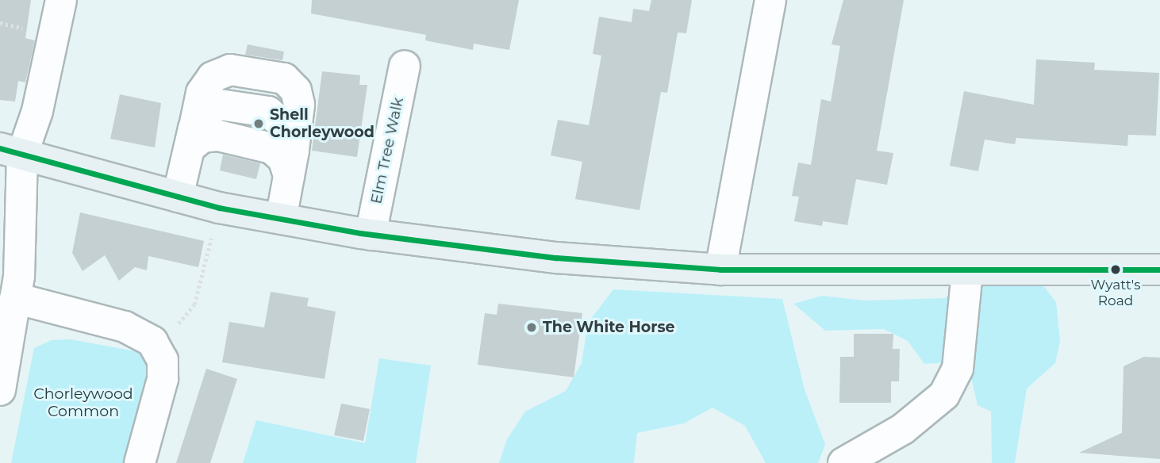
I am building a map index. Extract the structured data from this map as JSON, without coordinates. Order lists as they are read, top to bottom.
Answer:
{
  "streets": {
    "street": ["Elm Tree Walk"]
  },
  "parks": ["Chorleywood Common"],
  "places": ["Shell Chorleywood", "Wyatt's Road", "The White Horse"]
}
